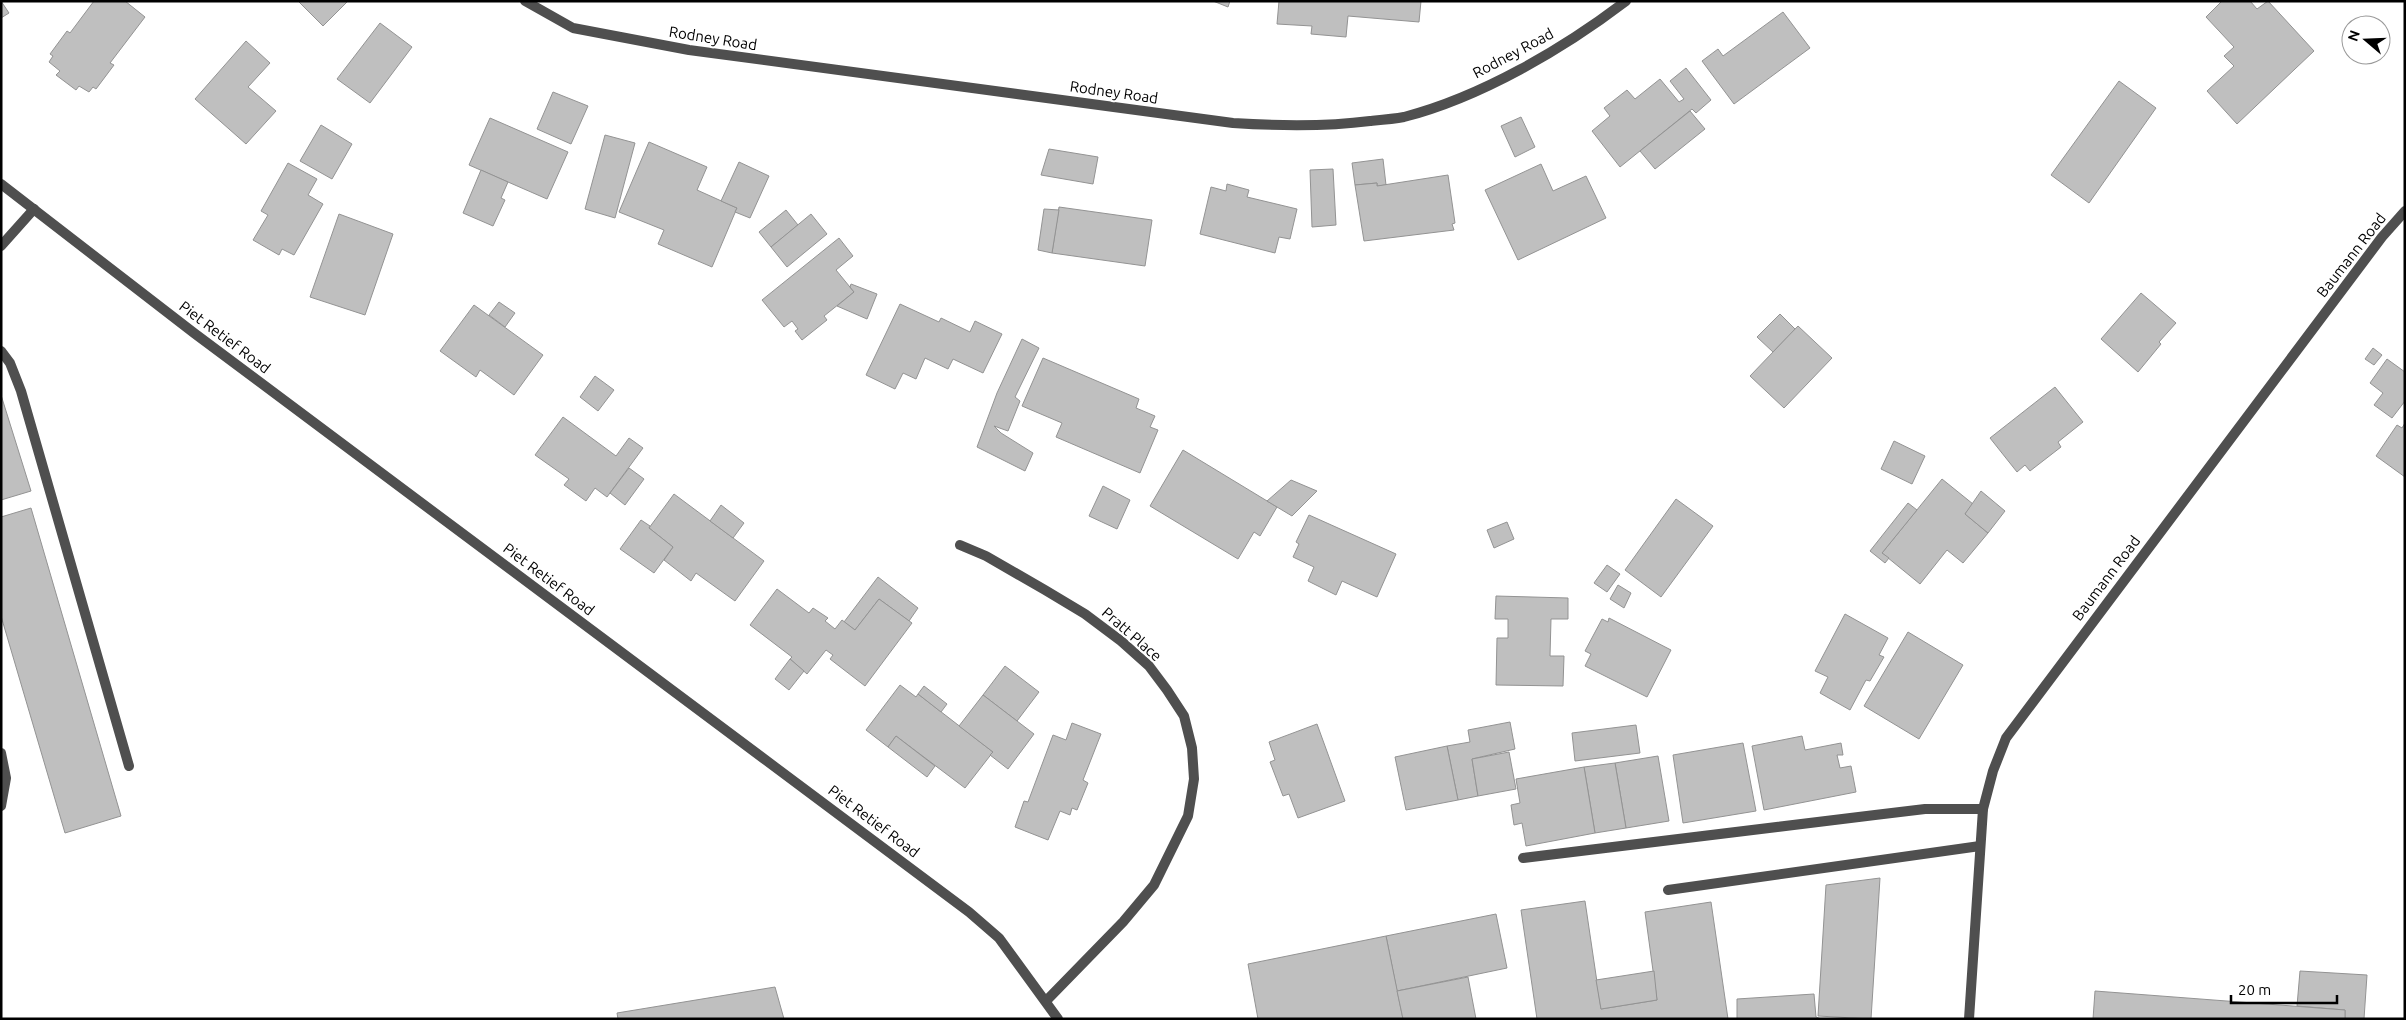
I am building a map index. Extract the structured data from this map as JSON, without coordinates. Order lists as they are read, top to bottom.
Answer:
{
  "streets": {
    "street": [
      "Rodney Road",
      "Baumann Road",
      "Piet Retief Road",
      "Pratt Place"
    ]
  },
  "crossings": [
    ["Piet Retief Road", "Pratt Place"]
  ],
  "scale_bar": "20 m",
  "north": "left"
}
